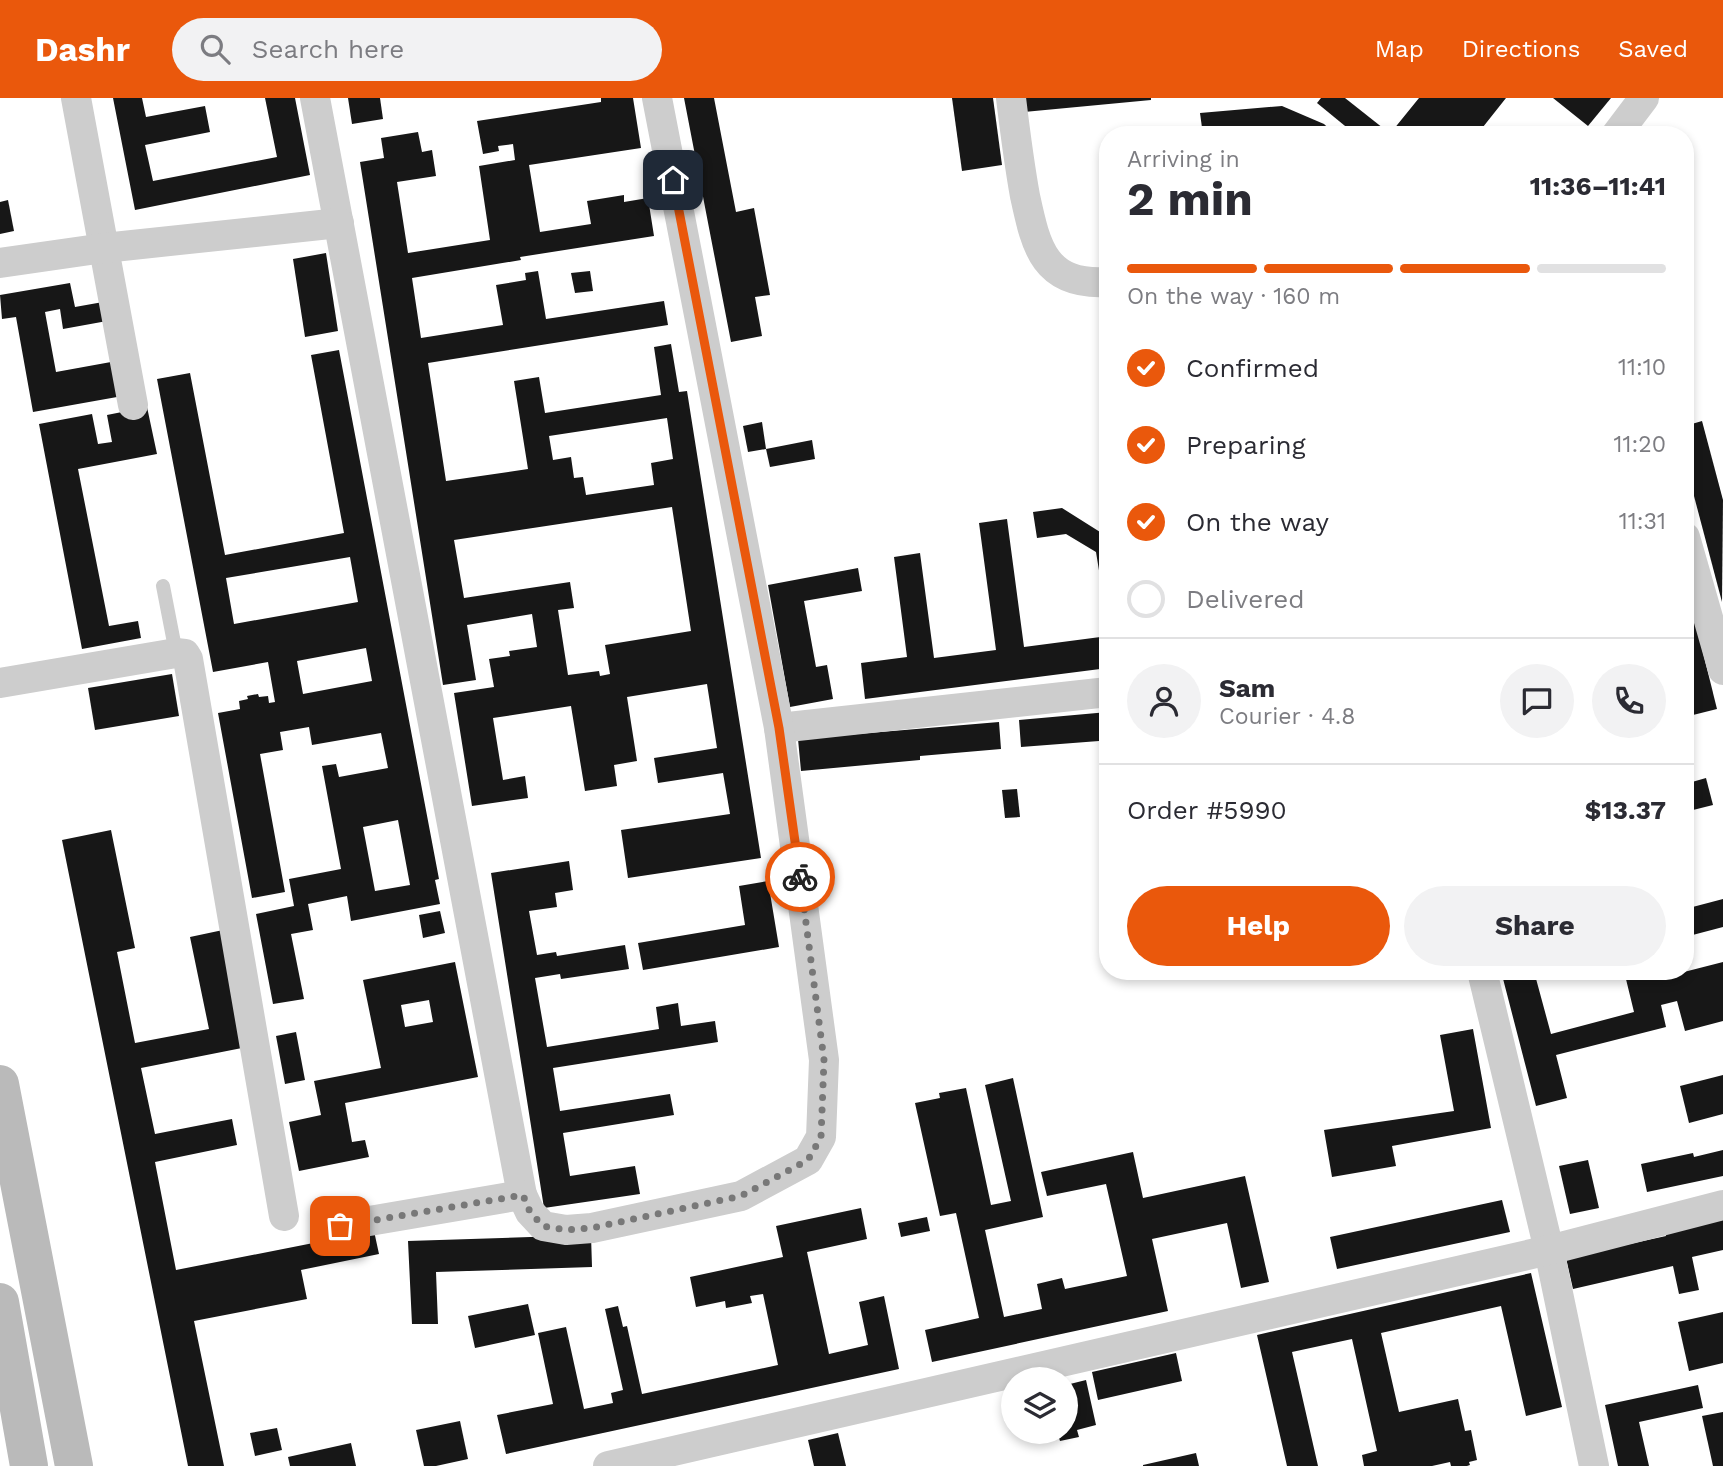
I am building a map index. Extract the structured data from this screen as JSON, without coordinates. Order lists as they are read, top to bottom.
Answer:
{
  "page": {
    "header": "Dashr",
    "search": "Search here",
    "nav": ["Map", "Directions", "Saved"],
    "heading": ["2 min", "Arriving in", "11:36–11:41"],
    "panel": [
      "Sam",
      "Courier · 4.8",
      "Order #5990",
      "$13.37"
    ],
    "bar": "On the way · 160 m",
    "list": [
      ["Confirmed", "11:10"],
      ["Preparing", "11:20"],
      ["On the way", "11:31"],
      "Delivered"
    ],
    "buttons": ["Help", "Share"]
  }
}
